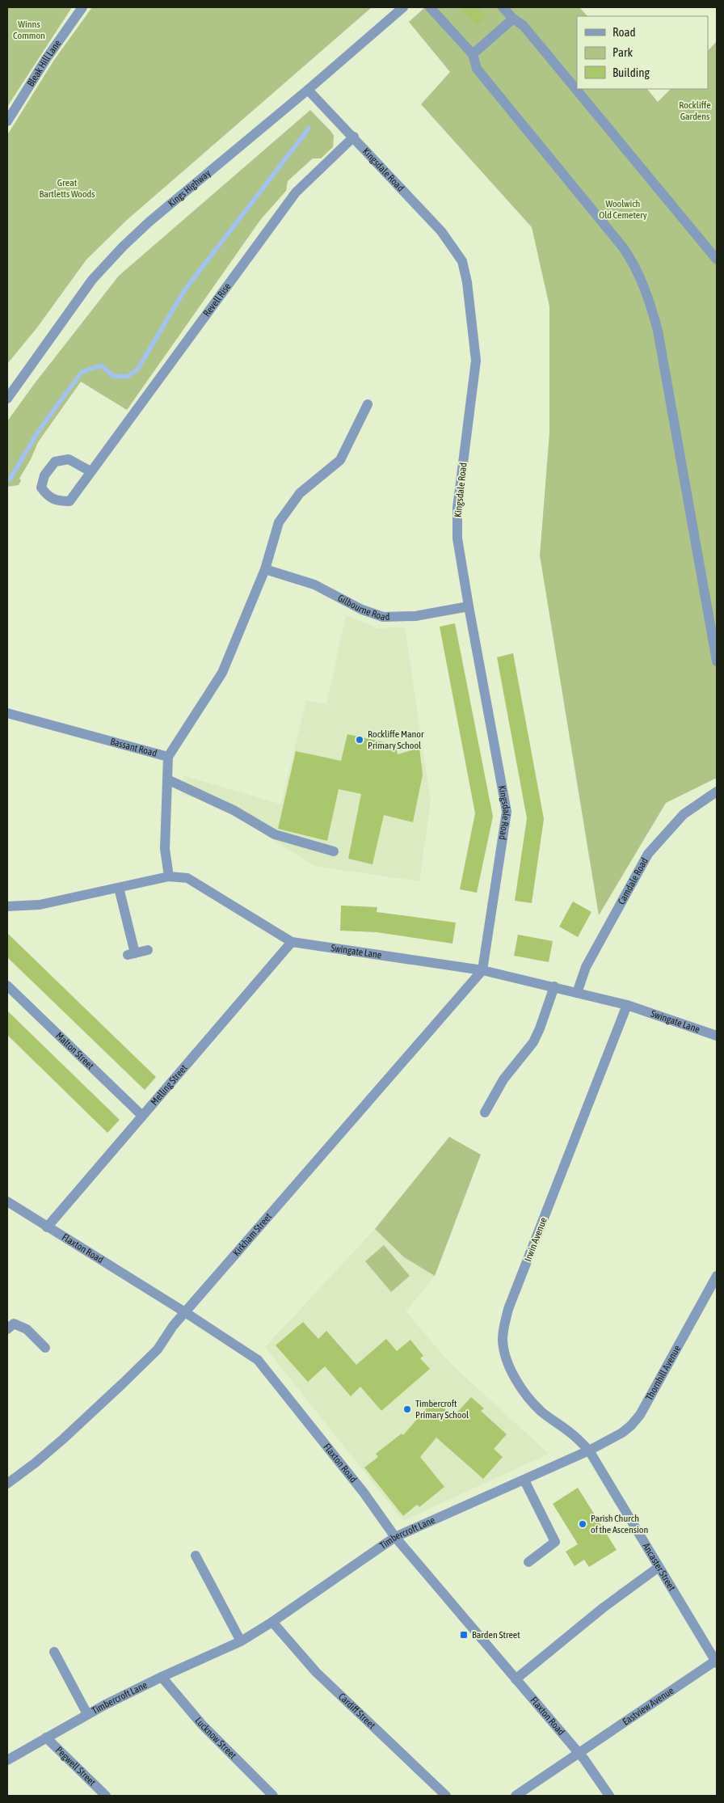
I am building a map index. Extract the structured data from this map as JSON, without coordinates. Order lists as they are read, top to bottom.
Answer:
{
  "streets": {
    "street": [
      "Bleak Hill Lane",
      "Kingsdale Road",
      "Kings Highway",
      "Revell Rise",
      "Gilbourne Road",
      "Bassant Road",
      "Camdale Road",
      "Swingate Lane",
      "Malton Street",
      "Melling Street",
      "Kirkham Street",
      "Irwin Avenue",
      "Flaxton Road",
      "Thornhill Avenue",
      "Timbercroft Lane",
      "Ancaster Street",
      "Eastview Avenue",
      "Cardiff Street",
      "Lucknow Street",
      "Pegwell Street"
    ]
  },
  "crossings": [
    ["Kingsdale Road", "Kings Highway"],
    ["Kingsdale Road", "Revell Rise"],
    ["Kingsdale Road", "Gilbourne Road"],
    ["Kingsdale Road", "Swingate Lane"],
    ["Kingsdale Road", "Kirkham Street"],
    ["Bassant Road", "Swingate Lane"],
    ["Camdale Road", "Swingate Lane"],
    ["Swingate Lane", "Melling Street"],
    ["Swingate Lane", "Kirkham Street"],
    ["Swingate Lane", "Irwin Avenue"],
    ["Malton Street", "Melling Street"],
    ["Melling Street", "Flaxton Road"],
    ["Kirkham Street", "Flaxton Road"],
    ["Irwin Avenue", "Thornhill Avenue"],
    ["Irwin Avenue", "Timbercroft Lane"],
    ["Irwin Avenue", "Ancaster Street"],
    ["Flaxton Road", "Timbercroft Lane"],
    ["Flaxton Road", "Eastview Avenue"],
    ["Thornhill Avenue", "Timbercroft Lane"],
    ["Thornhill Avenue", "Ancaster Street"],
    ["Timbercroft Lane", "Ancaster Street"],
    ["Timbercroft Lane", "Cardiff Street"],
    ["Timbercroft Lane", "Lucknow Street"],
    ["Timbercroft Lane", "Pegwell Street"],
    ["Ancaster Street", "Eastview Avenue"]
  ],
  "parks": [
    "Winns Common",
    "Rockliffe Gardens",
    "Great Bartletts Woods",
    "Woolwich Old Cemetery"
  ],
  "places": {
    "other": ["Rockliffe Manor Primary School", "Timbercroft Primary School", "Parish Church of the Ascension"],
    "transit": ["Barden Street"]
  },
  "legend": ["Road", "Park", "Building"]
}
